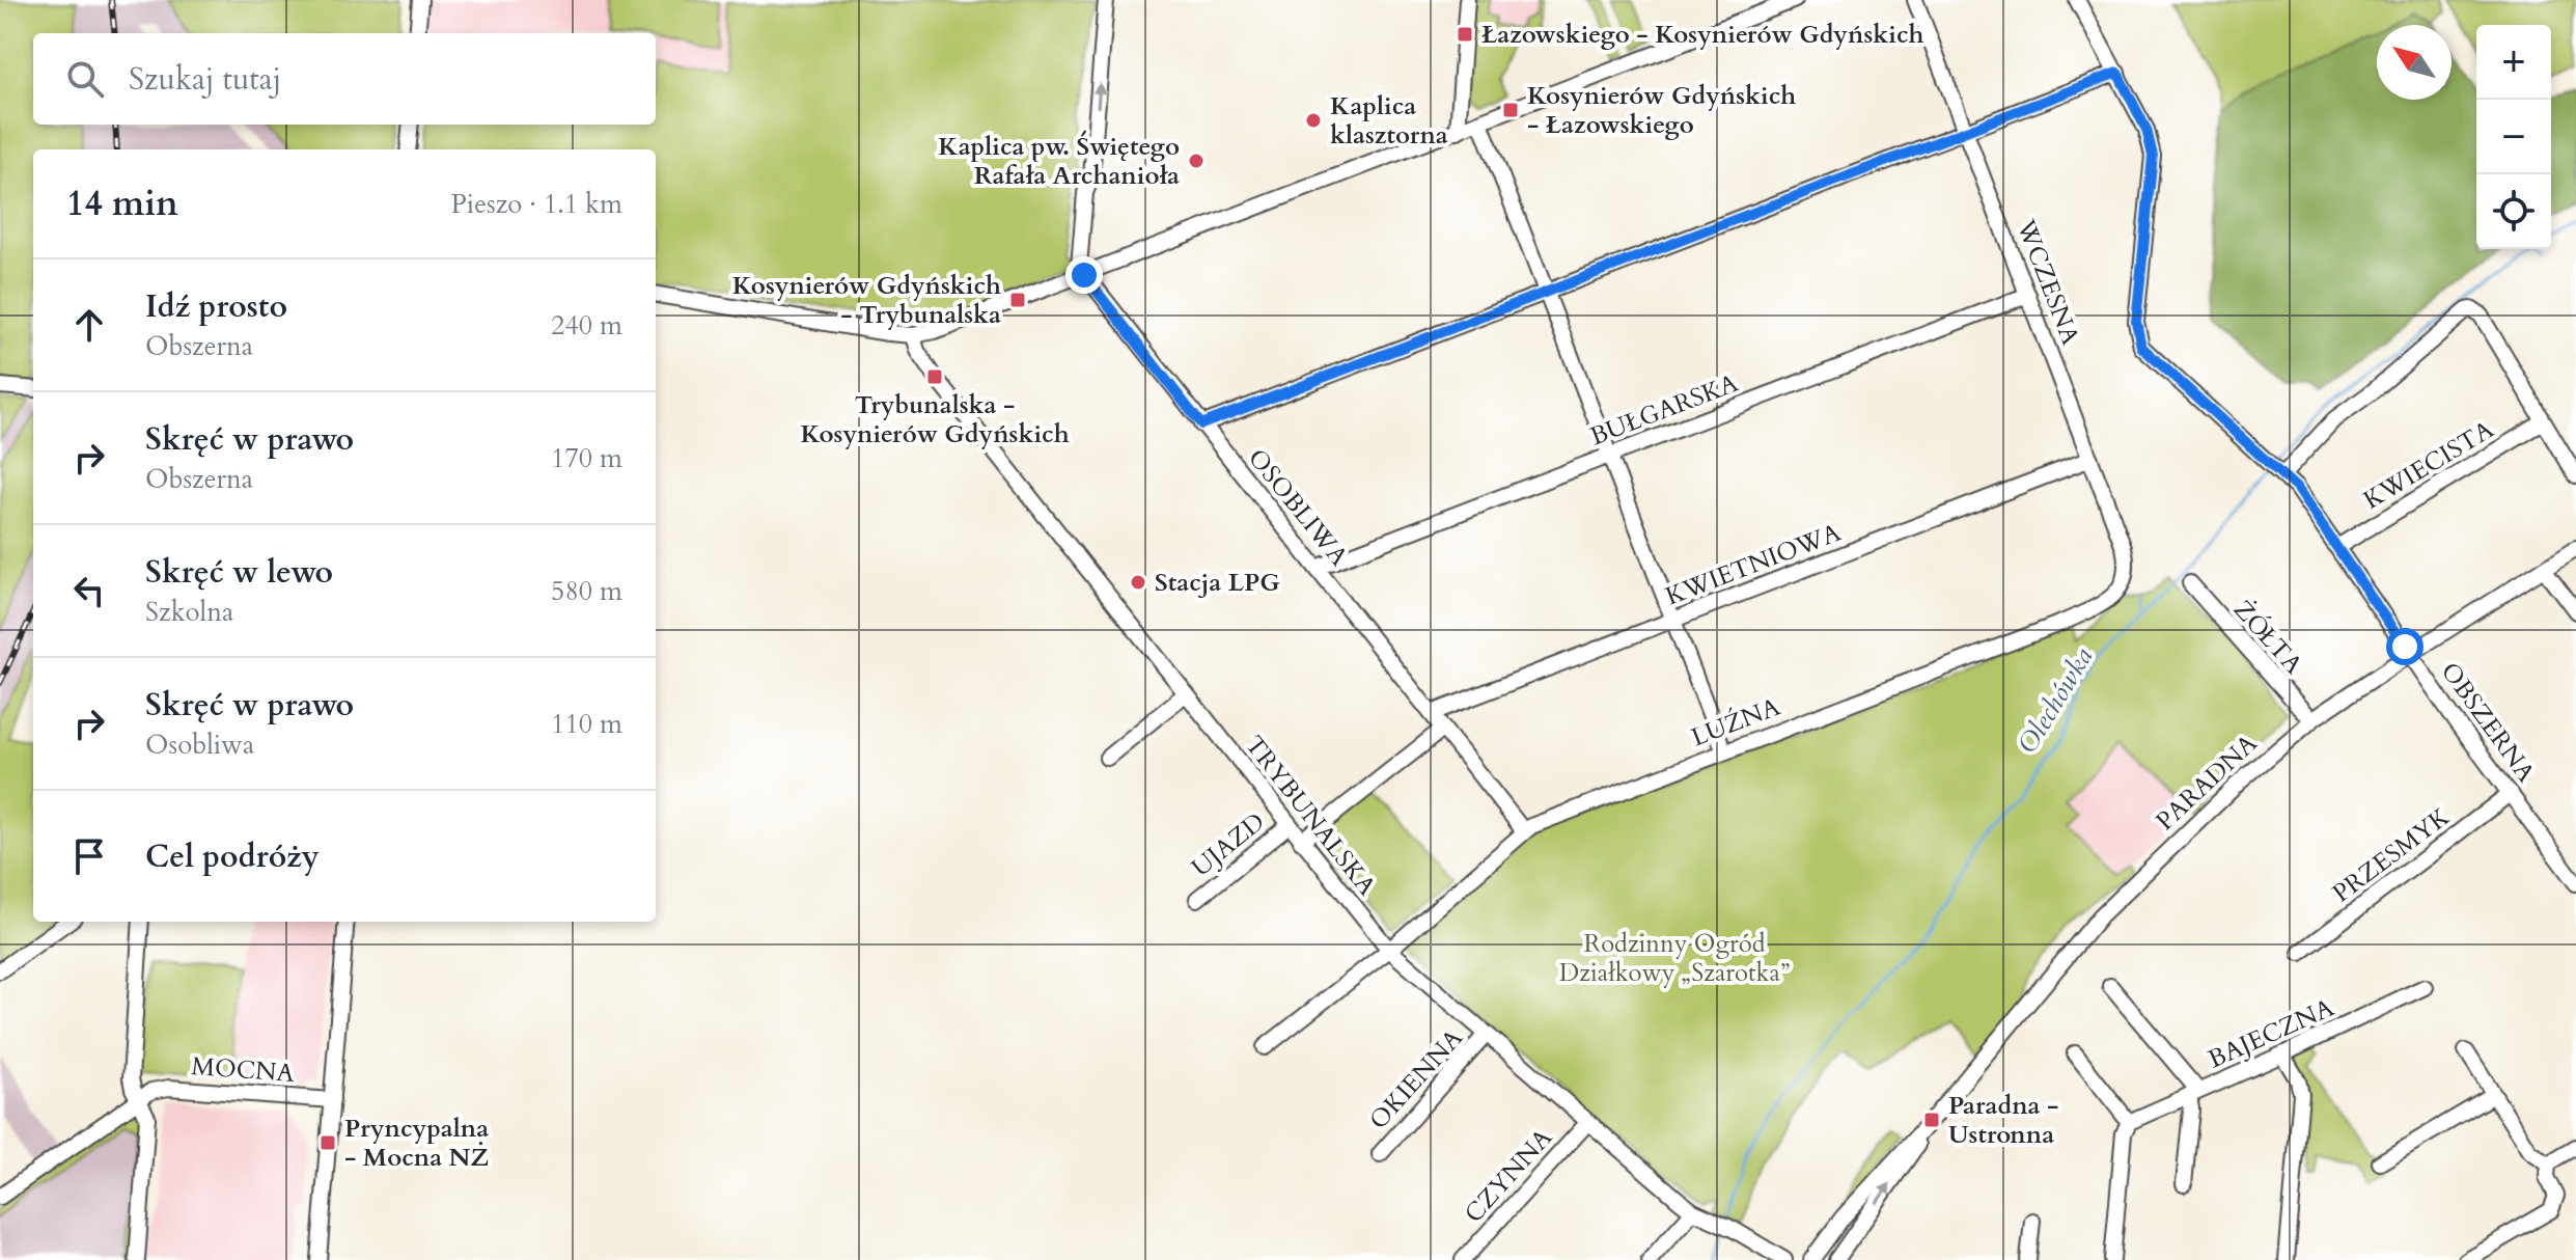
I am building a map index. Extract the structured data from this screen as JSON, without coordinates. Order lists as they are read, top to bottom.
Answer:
{
  "streets": {
    "street": [
      "WCZESNA",
      "BUŁGARSKA",
      "KWIECISTA",
      "OSOBLIWA",
      "KWIETNIOWA",
      "ŻÓŁTA",
      "LUŹNA",
      "OBSZERNA",
      "PARADNA",
      "TRYBUNALSKA",
      "UJAZD",
      "PRZESMYK",
      "BAJECZNA",
      "MOCNA",
      "OKIENNA",
      "CZYNNA"
    ]
  },
  "crossings": [
    ["WCZESNA", "BUŁGARSKA"],
    ["WCZESNA", "KWIETNIOWA"],
    ["WCZESNA", "LUŹNA"],
    ["BUŁGARSKA", "OSOBLIWA"],
    ["KWIECISTA", "OBSZERNA"],
    ["OSOBLIWA", "KWIETNIOWA"],
    ["OSOBLIWA", "LUŹNA"],
    ["ŻÓŁTA", "PARADNA"],
    ["LUŹNA", "TRYBUNALSKA"],
    ["OBSZERNA", "PARADNA"],
    ["OBSZERNA", "PRZESMYK"],
    ["TRYBUNALSKA", "UJAZD"],
    ["TRYBUNALSKA", "OKIENNA"],
    ["TRYBUNALSKA", "CZYNNA"]
  ],
  "water": ["Olechówka"],
  "parks": ["Rodzinny Ogród Działkowy „Szarotka”"],
  "places": {
    "transit": [
      "Łazowskiego - Kosynierów Gdyńskich",
      "Kosynierów Gdyńskich - Łazowskiego",
      "Kosynierów Gdyńskich - Trybunalska",
      "Trybunalska - Kosynierów Gdyńskich",
      "Paradna - Ustronna",
      "Pryncypalna - Mocna NŻ"
    ],
    "other": ["Kaplica klasztorna", "Kaplica pw. Świętego Rafała Archanioła", "Stacja LPG"]
  },
  "north": "top left",
  "page": {
    "map_buttons": ["+", "−"],
    "search": "Szukaj tutaj",
    "heading": ["14 min", "Pieszo · 1.1 km"],
    "list": [
      ["Idź prosto", "Obszerna", "240 m"],
      ["Skręć w prawo", "Obszerna", "170 m"],
      ["Skręć w lewo", "Szkolna", "580 m"],
      ["Skręć w prawo", "Osobliwa", "110 m"],
      "Cel podróży"
    ]
  }
}
